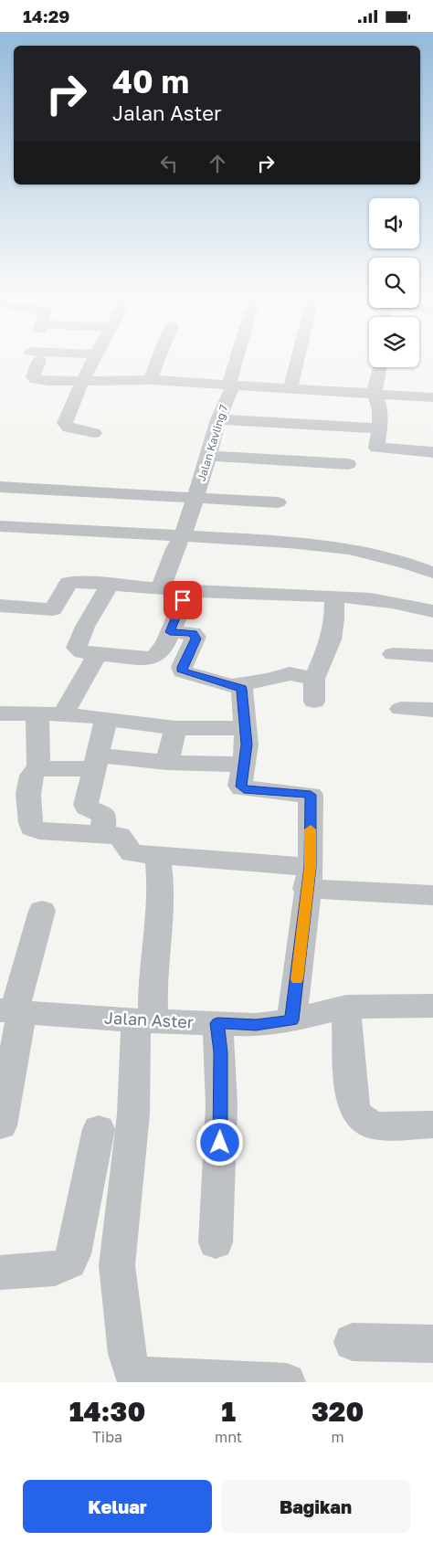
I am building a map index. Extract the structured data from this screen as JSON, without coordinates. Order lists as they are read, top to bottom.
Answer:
{
  "streets": {
    "street": ["Jalan Kavling 7", "Jalan Aster"]
  },
  "page": {
    "status": "14:29",
    "turn": ["40 m", "Jalan Aster"],
    "eta": [
      "14:30",
      "Tiba",
      "1",
      "mnt",
      "320",
      "m"
    ],
    "buttons": ["Keluar", "Bagikan"]
  }
}
